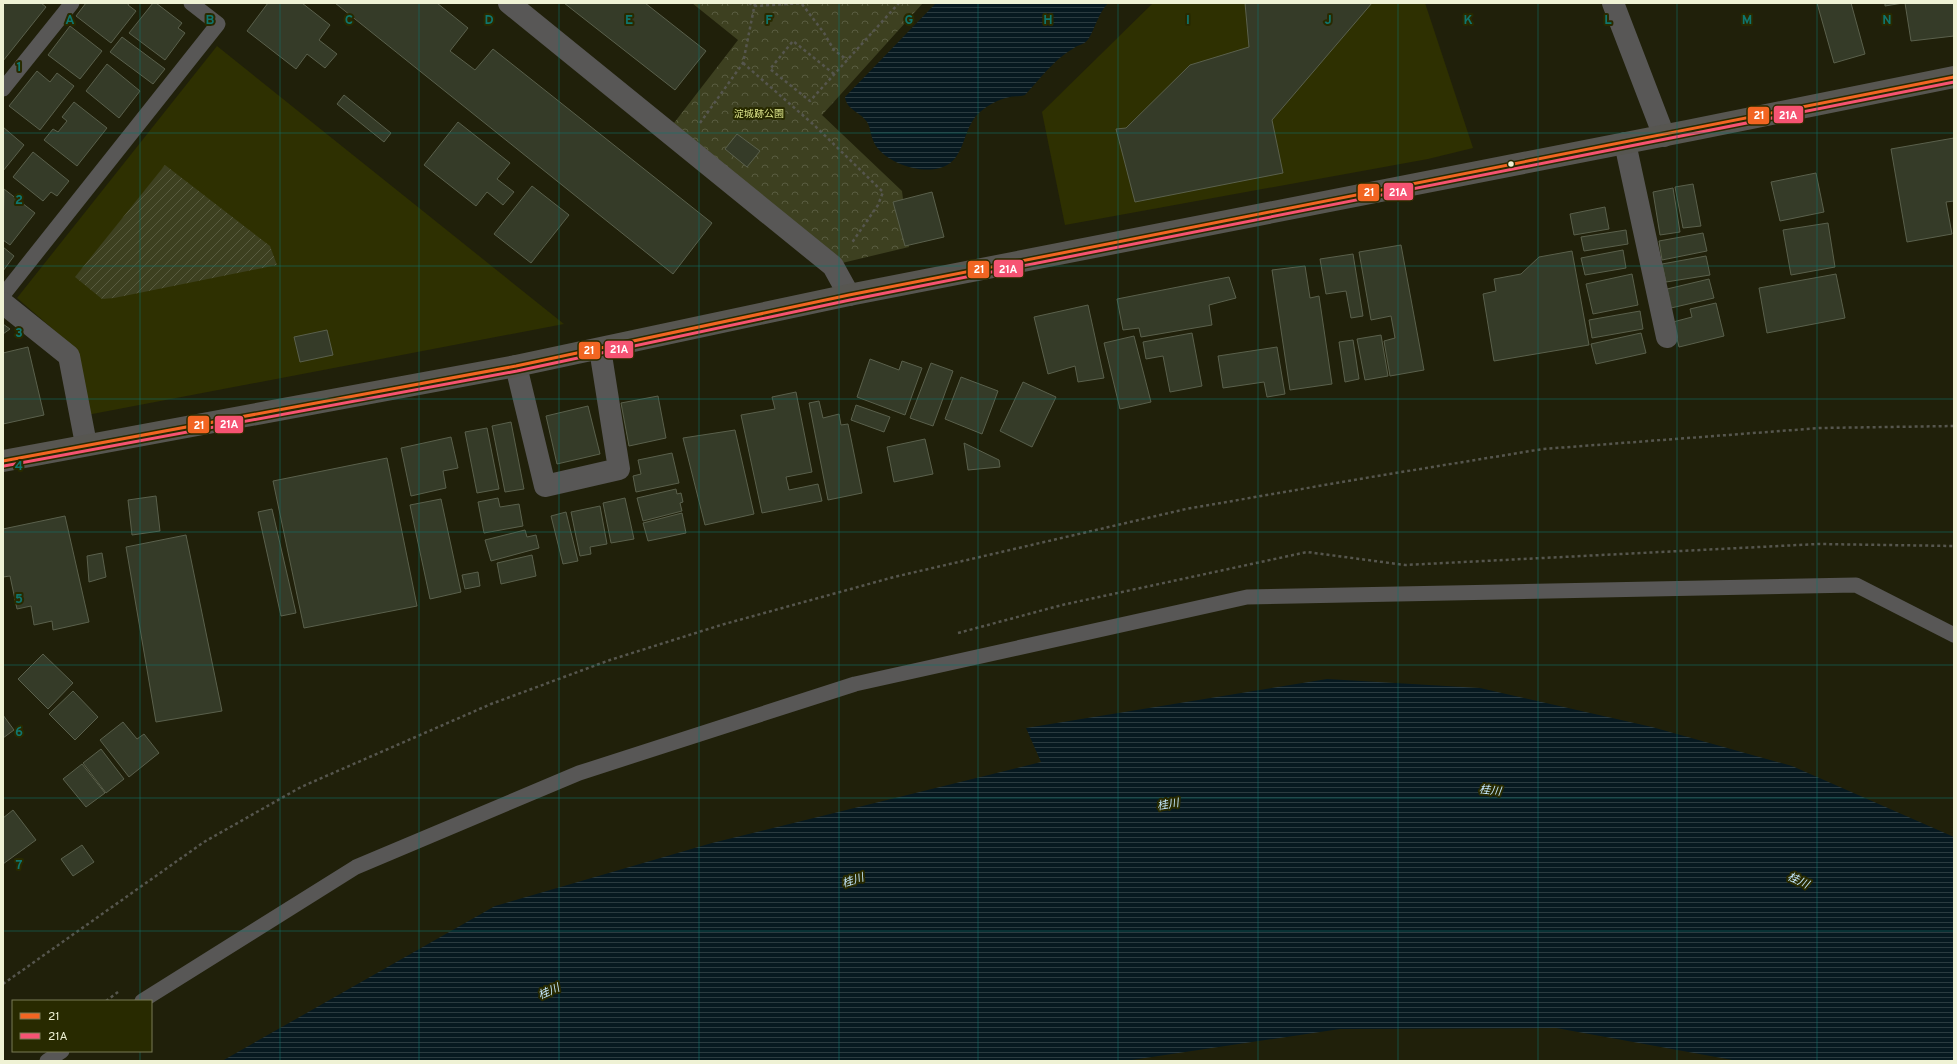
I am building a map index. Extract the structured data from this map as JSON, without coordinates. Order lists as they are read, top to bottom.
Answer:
{
  "water": ["桂川"],
  "parks": ["淀城跡公園"],
  "lines": ["transit line 21", "transit line 21A"],
  "legend": ["21", "21A"],
  "grid": {
    "columns": [
      "A",
      "B",
      "C",
      "D",
      "E",
      "F",
      "G",
      "H",
      "I",
      "J",
      "K",
      "L",
      "M",
      "N"
    ],
    "rows": [
      "1",
      "2",
      "3",
      "4",
      "5",
      "6",
      "7"
    ]
  }
}
